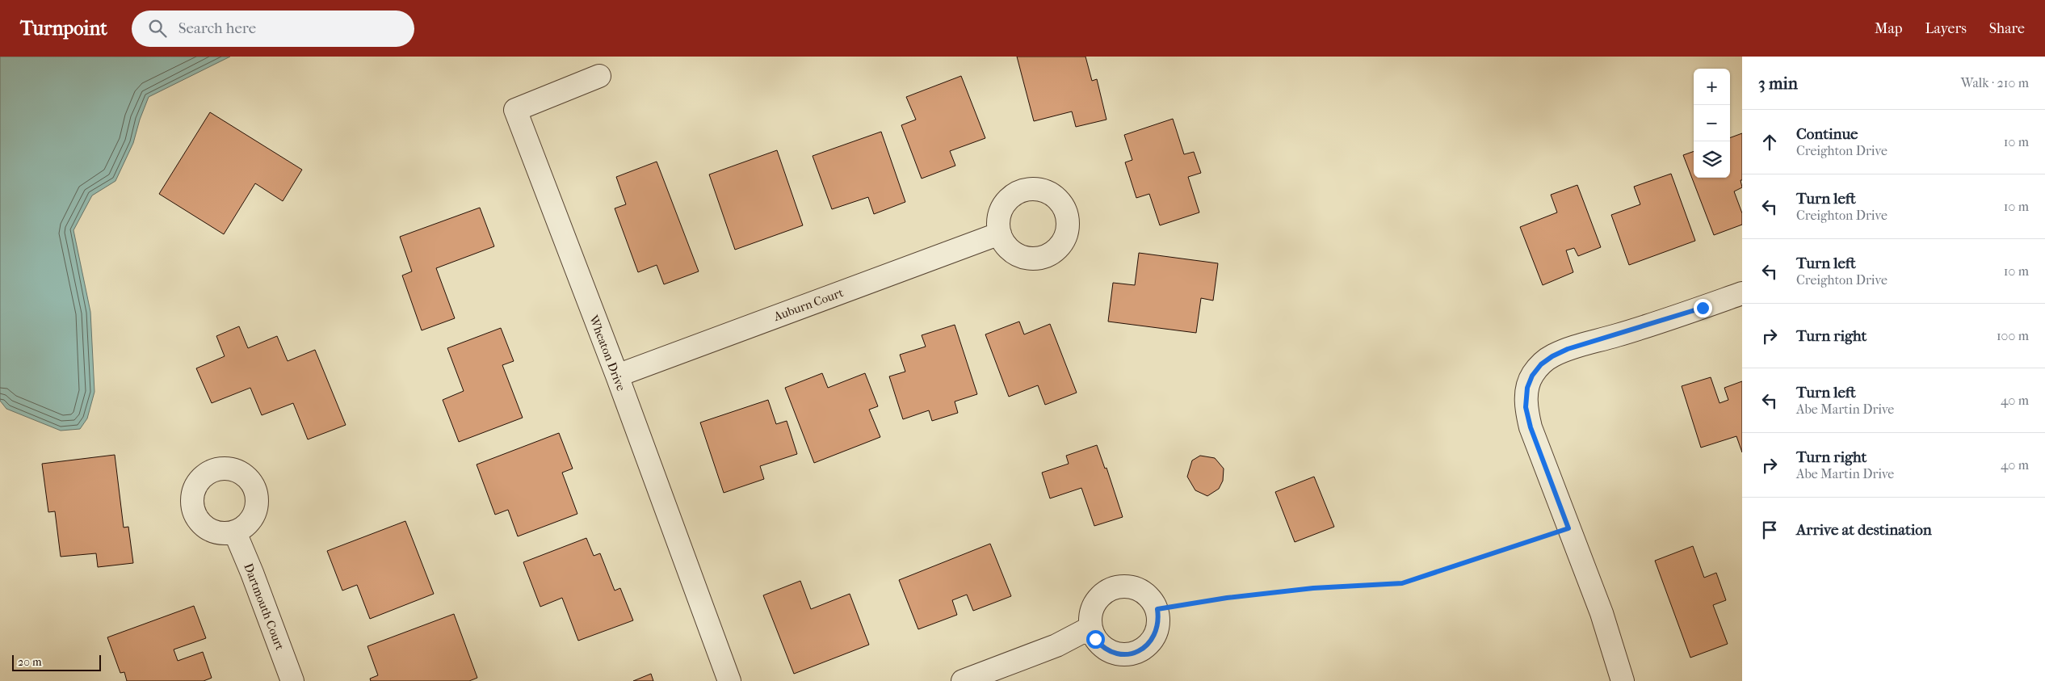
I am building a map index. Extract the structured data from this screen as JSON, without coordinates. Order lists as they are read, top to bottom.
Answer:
{
  "streets": {
    "street": ["Auburn Court", "Wheaton Drive", "Dartmouth Court"]
  },
  "crossings": [
    ["Auburn Court", "Wheaton Drive"]
  ],
  "scale_bar": "20 m",
  "page": {
    "header": "Turnpoint",
    "search": "Search here",
    "nav": ["Map", "Layers", "Share"],
    "heading": ["3 min", "Walk · 210 m"],
    "map_buttons": ["+", "−"],
    "list": [
      ["Continue", "Creighton Drive", "10 m"],
      ["Turn left", "Creighton Drive", "10 m"],
      ["Turn left", "Creighton Drive", "10 m"],
      ["Turn right", "100 m"],
      ["Turn left", "Abe Martin Drive", "40 m"],
      ["Turn right", "Abe Martin Drive", "40 m"],
      "Arrive at destination"
    ],
    "scale": "20 m"
  }
}
